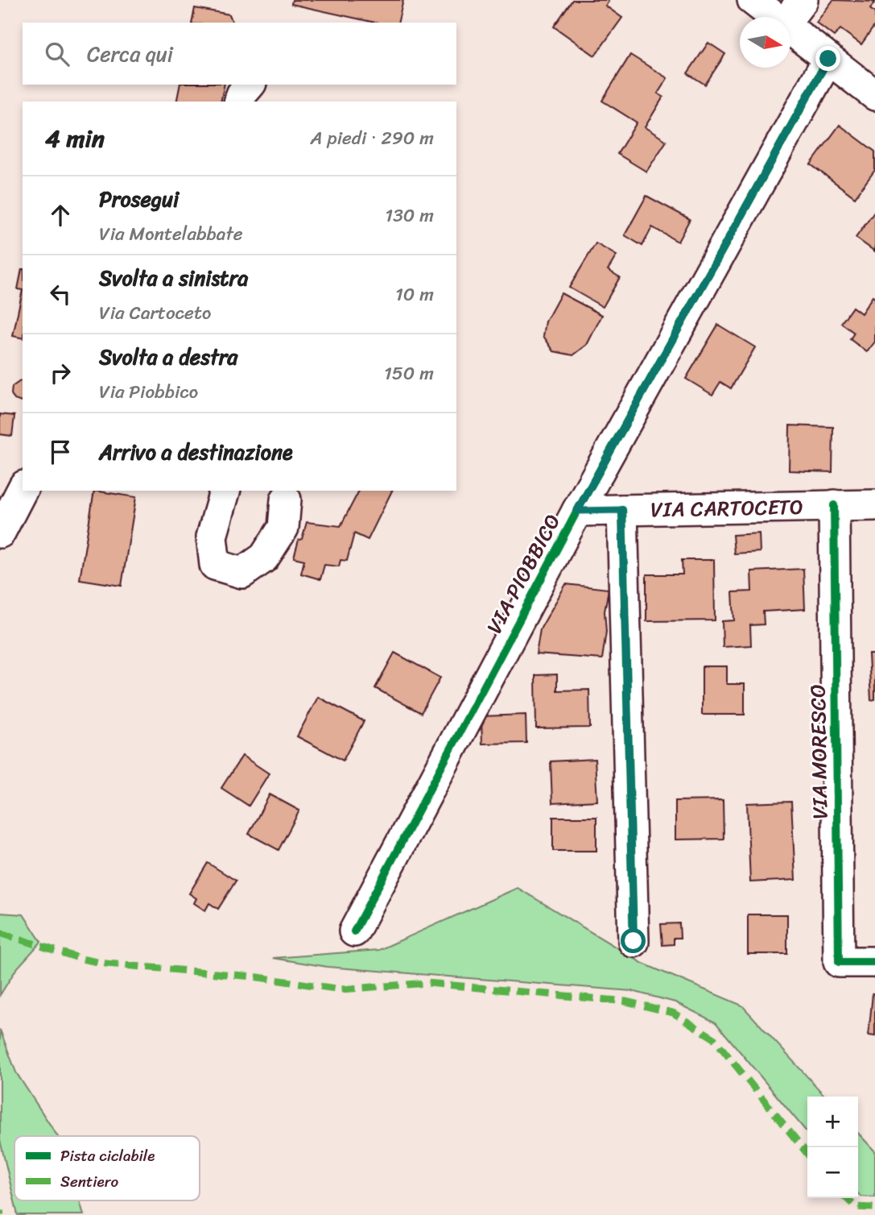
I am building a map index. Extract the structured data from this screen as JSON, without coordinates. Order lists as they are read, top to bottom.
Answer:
{
  "streets": {
    "street": ["VIA CARTOCETO", "VIA PIOBBICO", "VIA MORESCO"]
  },
  "crossings": [
    ["VIA CARTOCETO", "VIA PIOBBICO"],
    ["VIA CARTOCETO", "VIA MORESCO"]
  ],
  "legend": ["Pista ciclabile", "Sentiero"],
  "north": "right",
  "page": {
    "search": "Cerca qui",
    "heading": ["4 min", "A piedi · 290 m"],
    "list": [
      ["Prosegui", "Via Montelabbate", "130 m"],
      ["Svolta a sinistra", "Via Cartoceto", "10 m"],
      ["Svolta a destra", "Via Piobbico", "150 m"],
      "Arrivo a destinazione"
    ],
    "map_buttons": ["+", "−"]
  }
}
